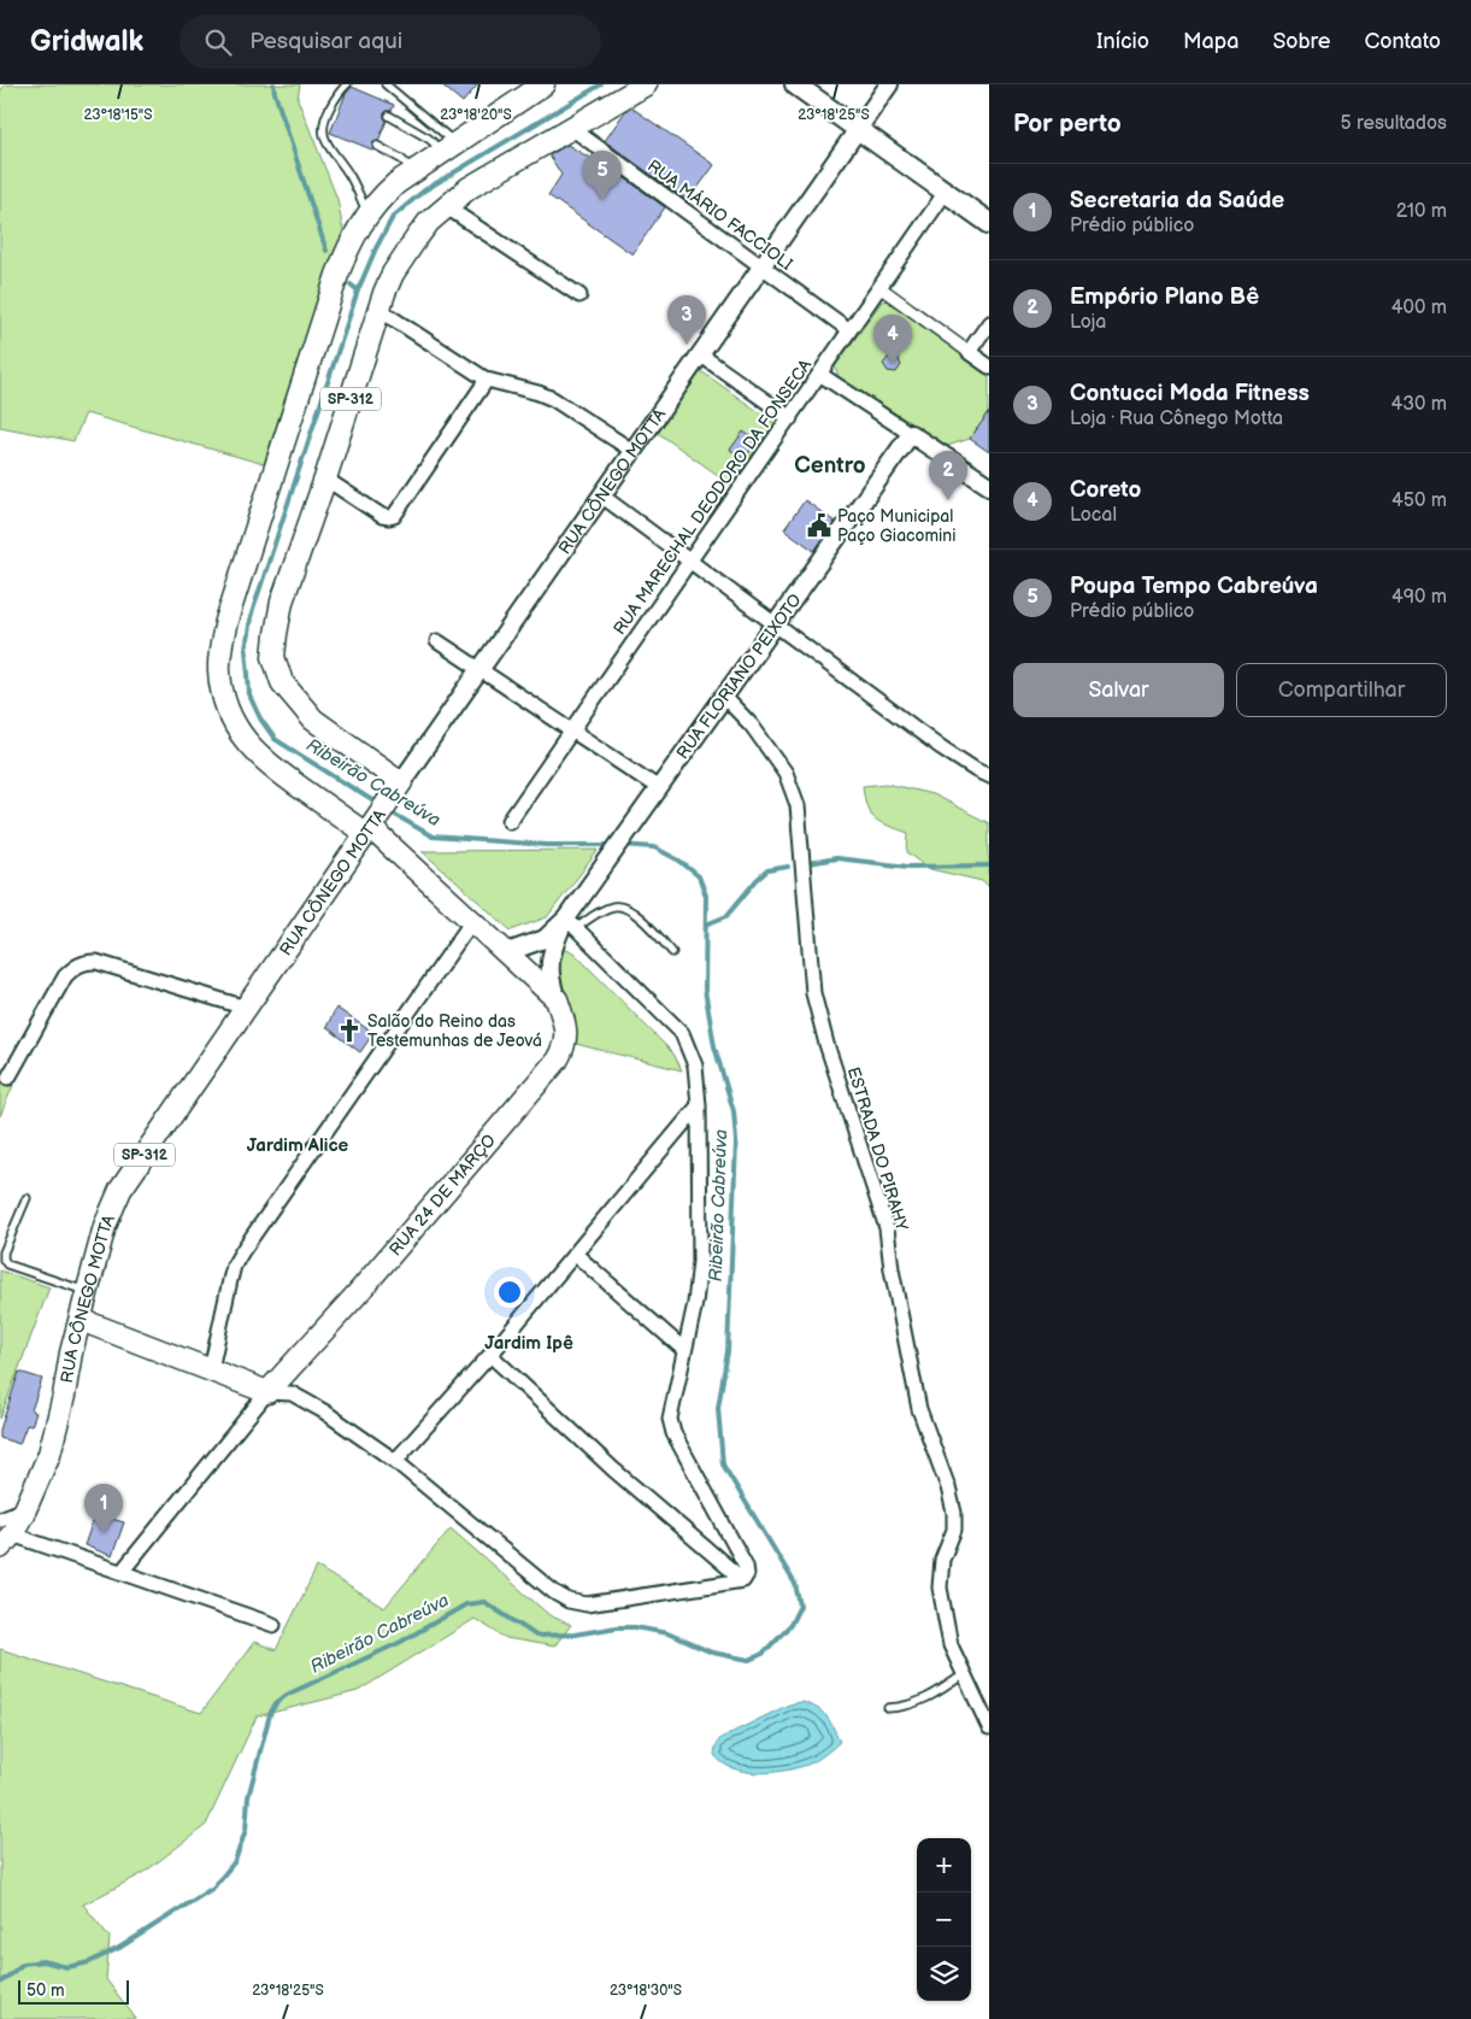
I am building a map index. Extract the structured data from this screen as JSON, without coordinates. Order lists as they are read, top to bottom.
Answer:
{
  "streets": {
    "main road": ["SP-312", "RUA CÔNEGO MOTTA", "RUA 24 DE MARÇO"],
    "street": [
      "RUA MÁRIO FACCIOLI",
      "RUA MARECHAL DEODORO DA FONSECA",
      "RUA FLORIANO PEIXOTO",
      "ESTRADA DO PIRAHY"
    ]
  },
  "crossings": [
    ["RUA MÁRIO FACCIOLI", "SP-312"],
    ["RUA MÁRIO FACCIOLI", "RUA CÔNEGO MOTTA"],
    ["RUA MÁRIO FACCIOLI", "RUA MARECHAL DEODORO DA FONSECA"],
    ["SP-312", "RUA CÔNEGO MOTTA"],
    ["SP-312", "RUA 24 DE MARÇO"],
    ["RUA CÔNEGO MOTTA", "RUA 24 DE MARÇO"],
    ["RUA FLORIANO PEIXOTO", "ESTRADA DO PIRAHY"]
  ],
  "districts": ["Centro", "Jardim Alice", "Jardim Ipê"],
  "water": ["Ribeirão Cabreúva"],
  "places": {
    "public building": ["Paço Municipal Paço Giacomini"],
    "church": ["Salão do Reino das Testemunhas de Jeová"]
  },
  "scale_bar": "50 m",
  "page": {
    "header": "Gridwalk",
    "search": "Pesquisar aqui",
    "nav": [
      "Início",
      "Mapa",
      "Sobre",
      "Contato"
    ],
    "heading": ["Por perto", "5 resultados"],
    "pins": [
      "5",
      "3",
      "4",
      "2",
      "1"
    ],
    "list": [
      {
        "mark": "1",
        "name": "Secretaria da Saúde",
        "note": "Prédio público",
        "value": "210 m"
      },
      {
        "mark": "2",
        "name": "Empório Plano Bê",
        "note": "Loja",
        "value": "400 m"
      },
      {
        "mark": "3",
        "name": "Contucci Moda Fitness",
        "note": "Loja · Rua Cônego Motta",
        "value": "430 m"
      },
      {
        "mark": "4",
        "name": "Coreto",
        "note": "Local",
        "value": "450 m"
      },
      {
        "mark": "5",
        "name": "Poupa Tempo Cabreúva",
        "note": "Prédio público",
        "value": "490 m"
      }
    ],
    "buttons": ["Salvar", "Compartilhar"],
    "map_buttons": ["+", "−"],
    "scale": "50 m"
  },
  "coordinates": [
    "23°18'15\"S",
    "23°18'20\"S",
    "23°18'25\"S",
    "23°18'30\"S"
  ]
}
